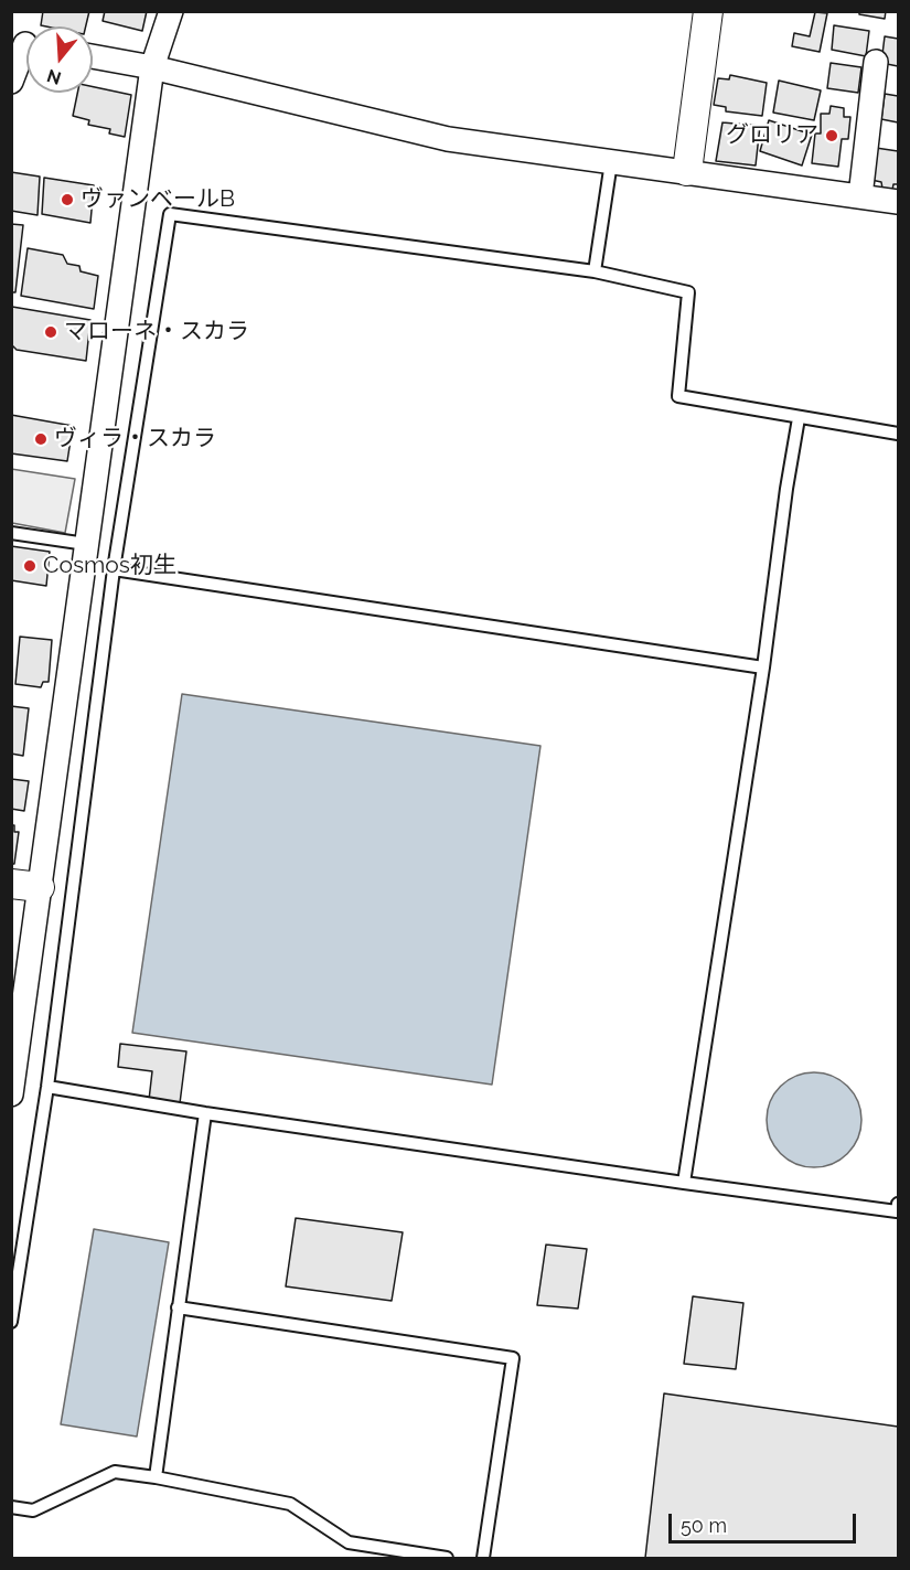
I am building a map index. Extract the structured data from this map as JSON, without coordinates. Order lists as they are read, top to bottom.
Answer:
{
  "places": [
    "グロリア",
    "ヴァンベールB",
    "マローネ・スカラ",
    "ヴィラ・スカラ",
    "Cosmos初生"
  ],
  "scale_bar": "50 m",
  "north": "bottom"
}
